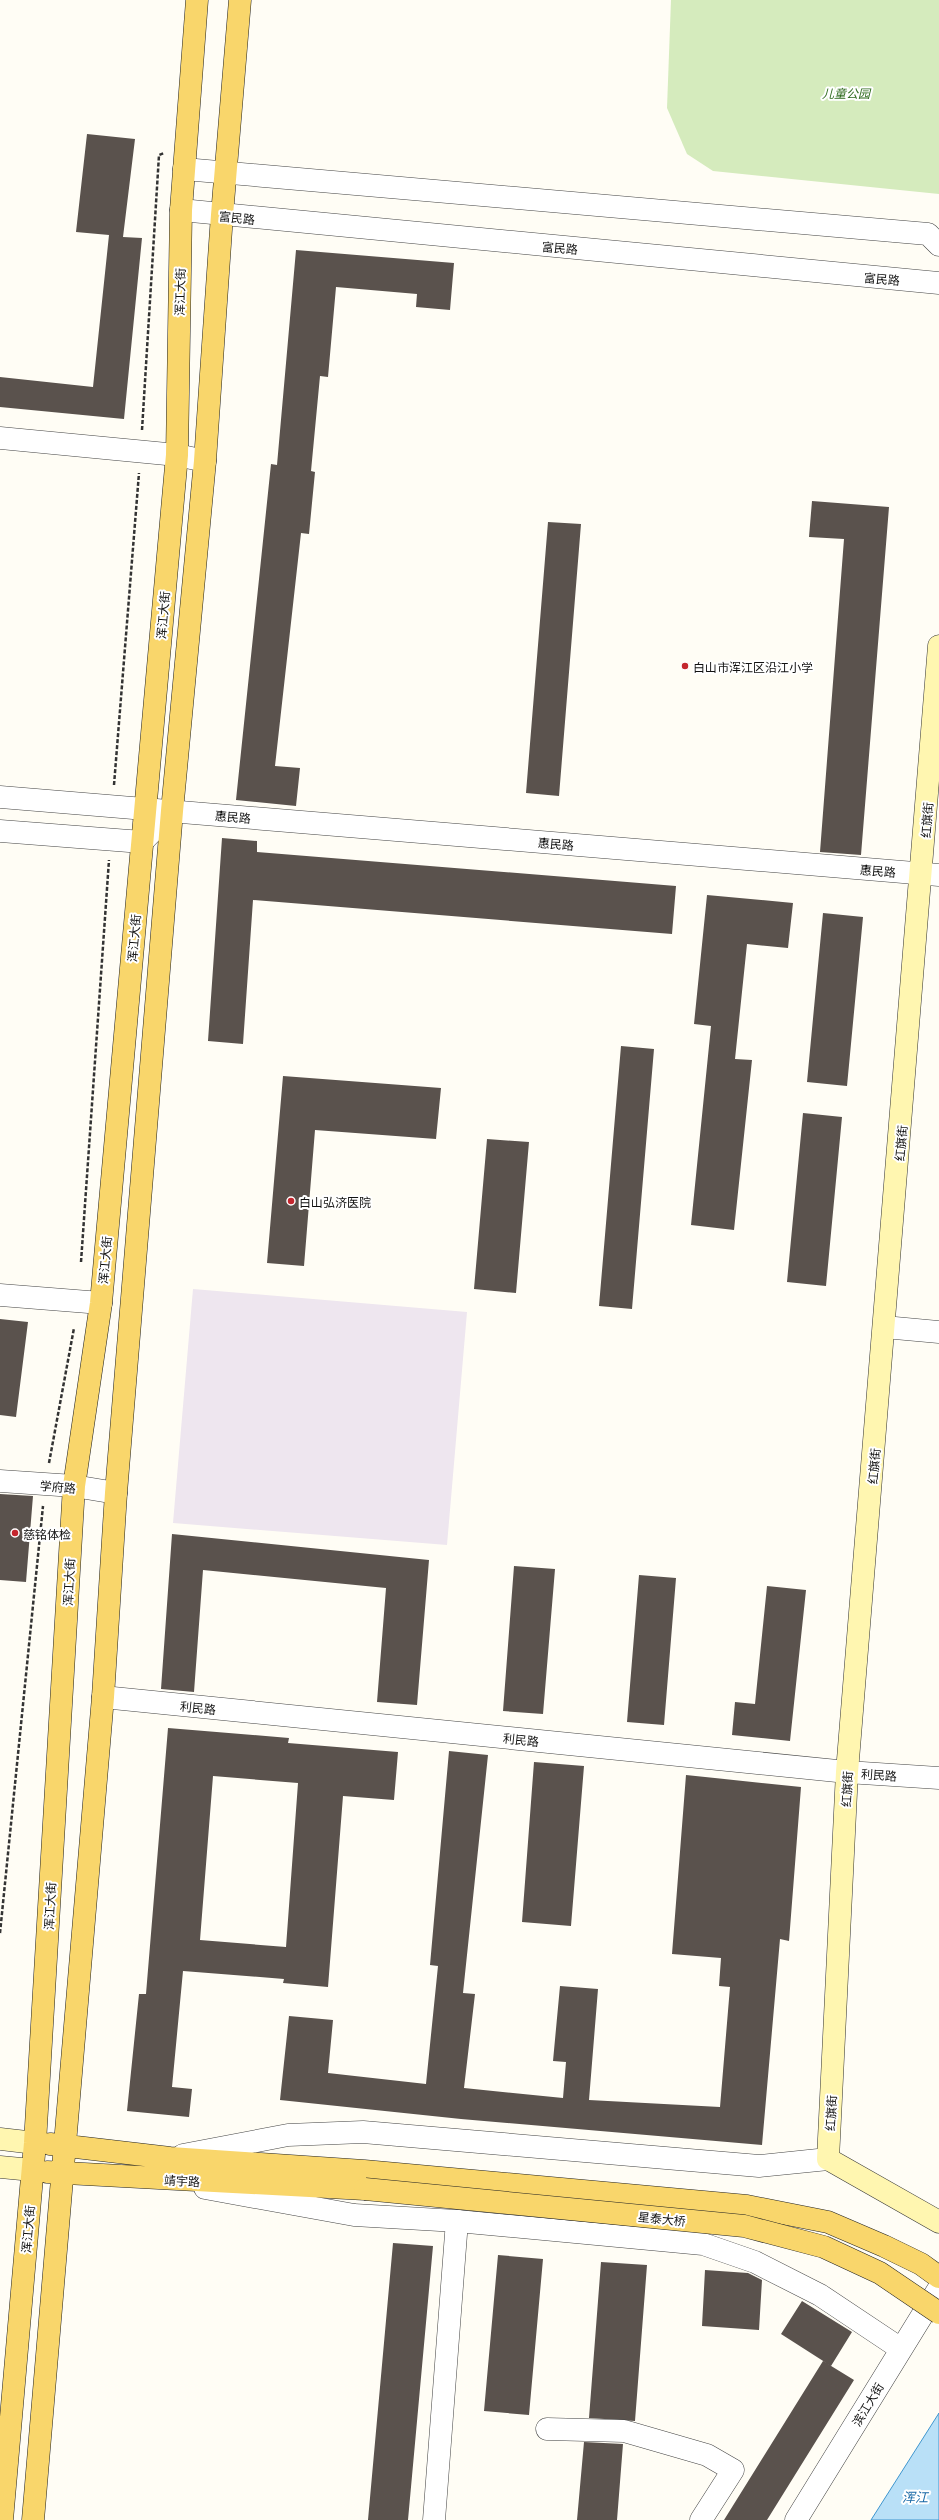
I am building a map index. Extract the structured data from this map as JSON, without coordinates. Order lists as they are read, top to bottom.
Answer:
{
  "streets": {
    "main road": [
      "浑江大街",
      "红旗街",
      "靖宇路",
      "星泰大桥"
    ],
    "street": [
      "富民路",
      "惠民路",
      "学府路",
      "利民路",
      "滨江大街"
    ]
  },
  "crossings": [
    ["富民路", "浑江大街"],
    ["浑江大街", "惠民路"],
    ["浑江大街", "学府路"],
    ["浑江大街", "靖宇路"],
    ["惠民路", "红旗街"],
    ["红旗街", "利民路"],
    ["靖宇路", "星泰大桥"]
  ],
  "water": ["浑江"],
  "parks": ["儿童公园"],
  "places": ["白山市浑江区沿江小学", "白山弘济医院", "慈铭体检"]
}
